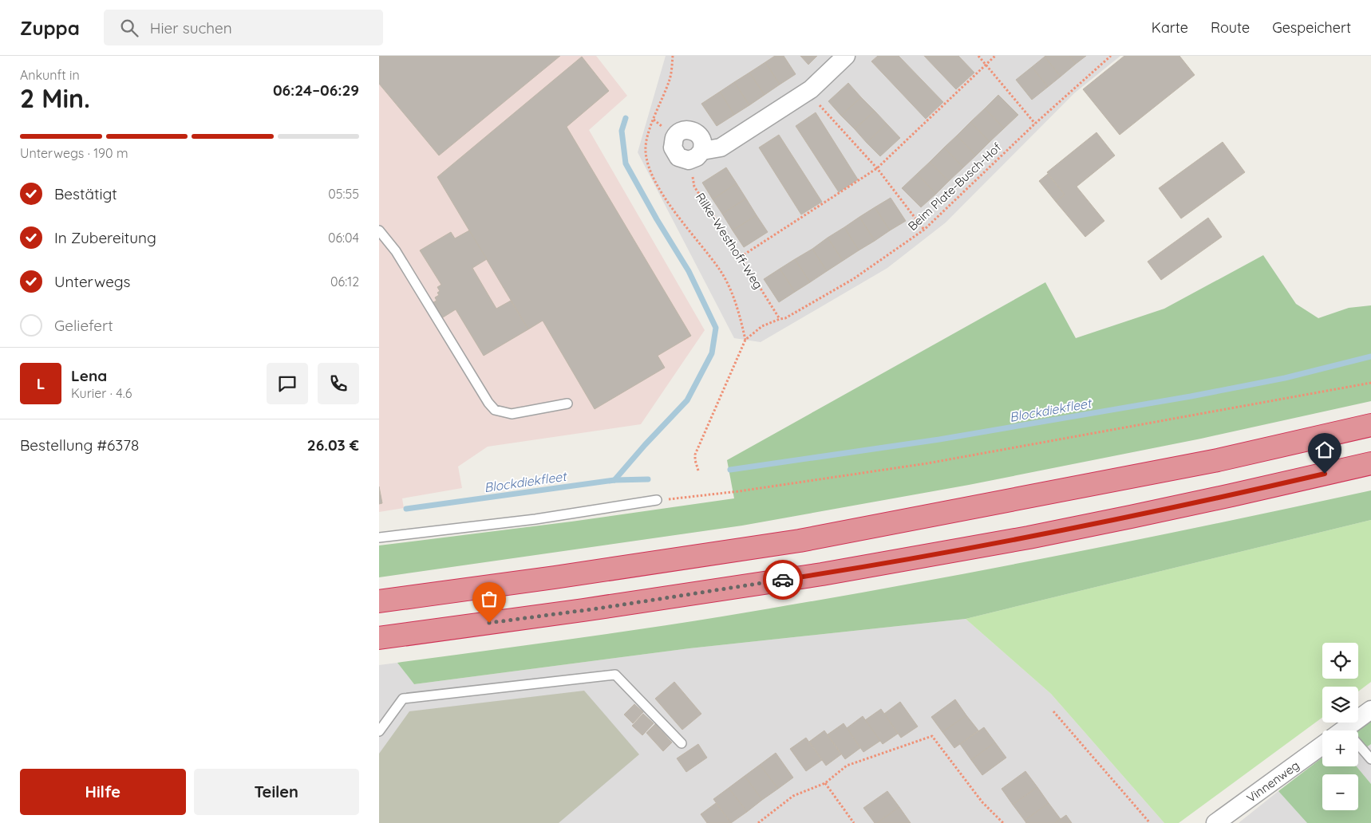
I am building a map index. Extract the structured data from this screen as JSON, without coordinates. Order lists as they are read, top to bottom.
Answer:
{
  "streets": {
    "street": ["Vinnenweg"],
    "path": ["Beim Plate-Busch-Hof", "Rilke-Westhoff-Weg"]
  },
  "crossings": [
    ["Beim Plate-Busch-Hof", "Rilke-Westhoff-Weg"]
  ],
  "water": ["Blockdiekfleet"],
  "page": {
    "header": "Zuppa",
    "search": "Hier suchen",
    "nav": ["Karte", "Route", "Gespeichert"],
    "heading": ["2 Min.", "Ankunft in", "06:24–06:29"],
    "panel": [
      "Lena",
      "Kurier · 4.6",
      "Bestellung #6378",
      "26.03 €"
    ],
    "bar": "Unterwegs · 190 m",
    "list": [
      ["Bestätigt", "05:55"],
      ["In Zubereitung", "06:04"],
      ["Unterwegs", "06:12"],
      "Geliefert"
    ],
    "round": "L",
    "map_buttons": ["+", "−"],
    "buttons": ["Hilfe", "Teilen"]
  }
}
